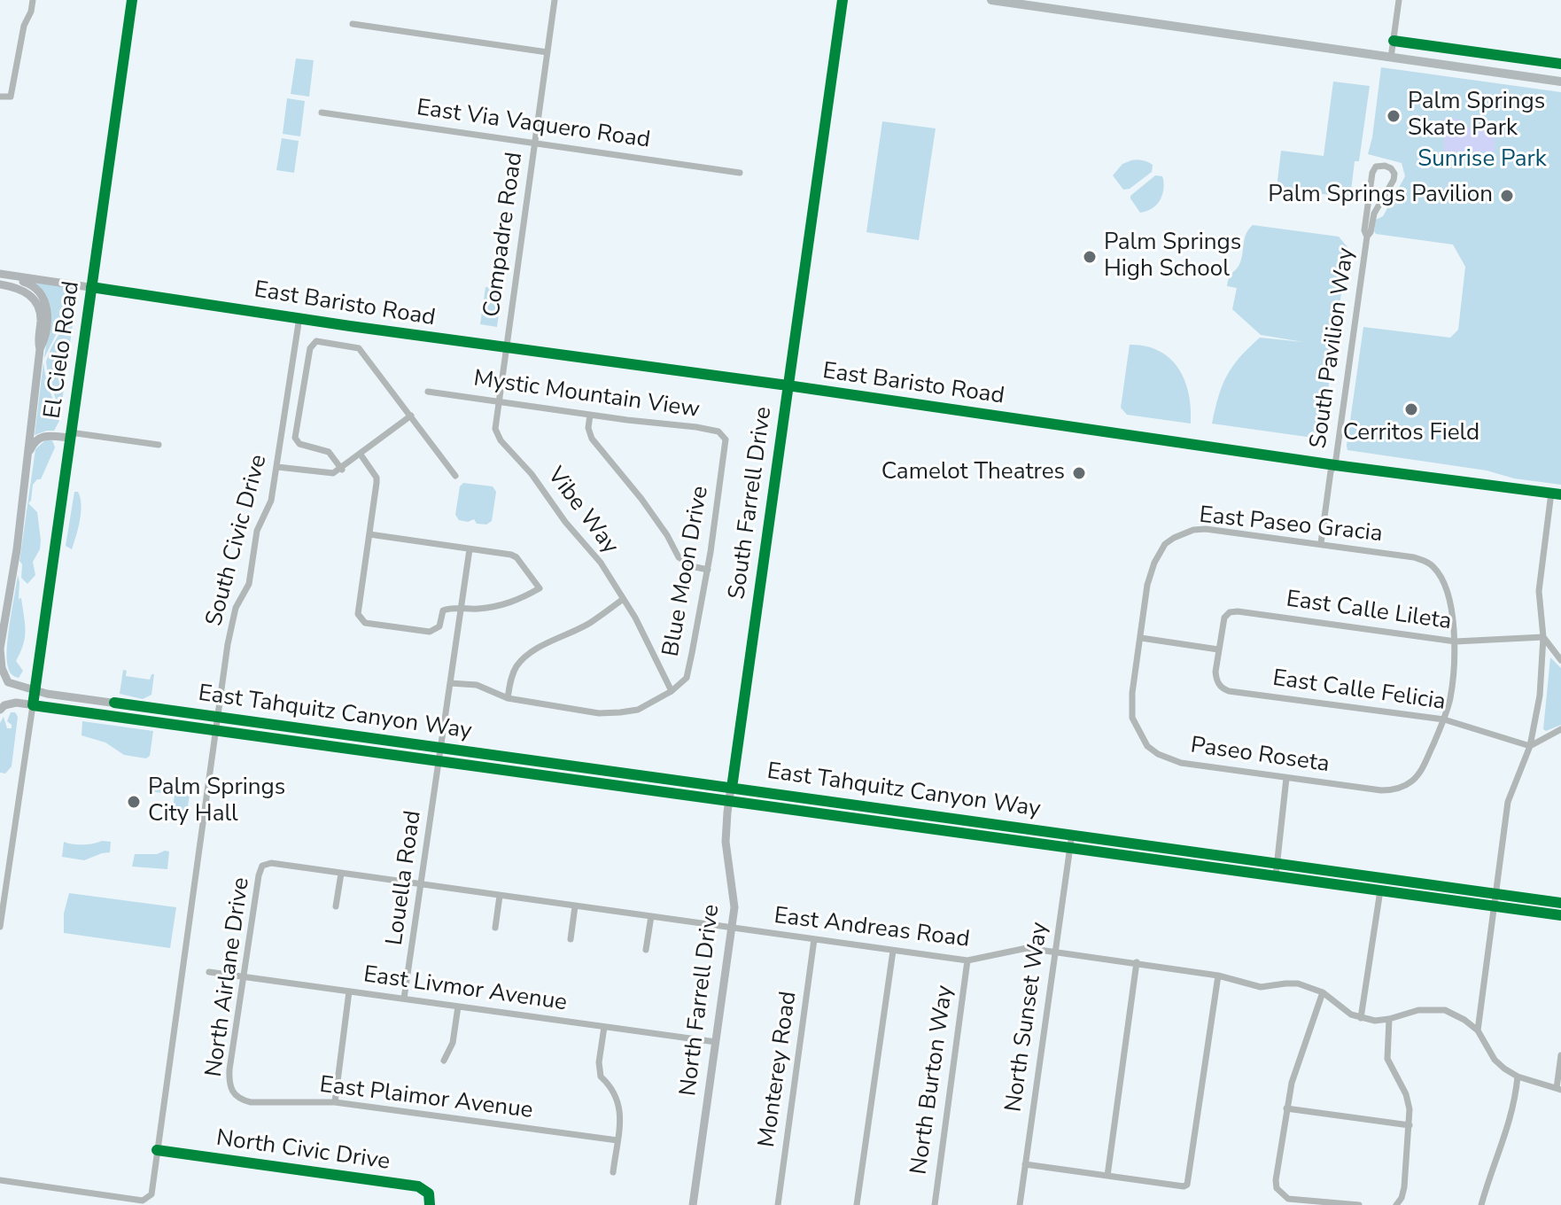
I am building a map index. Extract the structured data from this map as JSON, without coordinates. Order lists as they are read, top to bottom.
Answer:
{
  "streets": {
    "main road": [
      "East Baristo Road",
      "El Cielo Road",
      "South Farrell Drive",
      "East Tahquitz Canyon Way",
      "North Farrell Drive"
    ],
    "street": [
      "East Via Vaquero Road",
      "Compadre Road",
      "South Pavilion Way",
      "Mystic Mountain View",
      "Vibe Way",
      "East Paseo Gracia",
      "South Civic Drive",
      "Blue Moon Drive",
      "East Calle Lileta",
      "East Calle Felicia",
      "Paseo Roseta",
      "Louella Road",
      "East Andreas Road",
      "North Airlane Drive",
      "East Livmor Avenue",
      "North Sunset Way",
      "Monterey Road",
      "North Burton Way",
      "East Plaimor Avenue",
      "North Civic Drive"
    ]
  },
  "crossings": [
    ["East Via Vaquero Road", "Compadre Road"],
    ["Compadre Road", "East Baristo Road"],
    ["Compadre Road", "Vibe Way"],
    ["East Baristo Road", "South Pavilion Way"],
    ["East Baristo Road", "El Cielo Road"],
    ["East Baristo Road", "South Farrell Drive"],
    ["East Baristo Road", "Vibe Way"],
    ["East Baristo Road", "South Civic Drive"],
    ["South Pavilion Way", "East Paseo Gracia"],
    ["El Cielo Road", "East Tahquitz Canyon Way"],
    ["Mystic Mountain View", "Vibe Way"],
    ["Mystic Mountain View", "Blue Moon Drive"],
    ["South Farrell Drive", "East Tahquitz Canyon Way"],
    ["South Farrell Drive", "North Farrell Drive"],
    ["Vibe Way", "Blue Moon Drive"],
    ["East Paseo Gracia", "East Calle Lileta"],
    ["East Paseo Gracia", "East Calle Felicia"],
    ["East Paseo Gracia", "Paseo Roseta"],
    ["South Civic Drive", "East Tahquitz Canyon Way"],
    ["East Calle Lileta", "East Calle Felicia"],
    ["East Calle Felicia", "Paseo Roseta"],
    ["East Tahquitz Canyon Way", "Louella Road"],
    ["East Tahquitz Canyon Way", "North Farrell Drive"],
    ["East Tahquitz Canyon Way", "North Sunset Way"],
    ["Louella Road", "East Andreas Road"],
    ["Louella Road", "East Livmor Avenue"],
    ["East Andreas Road", "North Airlane Drive"],
    ["East Andreas Road", "North Farrell Drive"],
    ["East Andreas Road", "North Sunset Way"],
    ["East Andreas Road", "Monterey Road"],
    ["East Andreas Road", "North Burton Way"],
    ["North Airlane Drive", "East Livmor Avenue"],
    ["North Airlane Drive", "East Plaimor Avenue"],
    ["East Livmor Avenue", "North Farrell Drive"]
  ],
  "parks": ["Sunrise Park"],
  "places": [
    "Palm Springs Skate Park",
    "Palm Springs Pavilion",
    "Palm Springs High School",
    "Cerritos Field",
    "Camelot Theatres",
    "Palm Springs City Hall"
  ]
}
